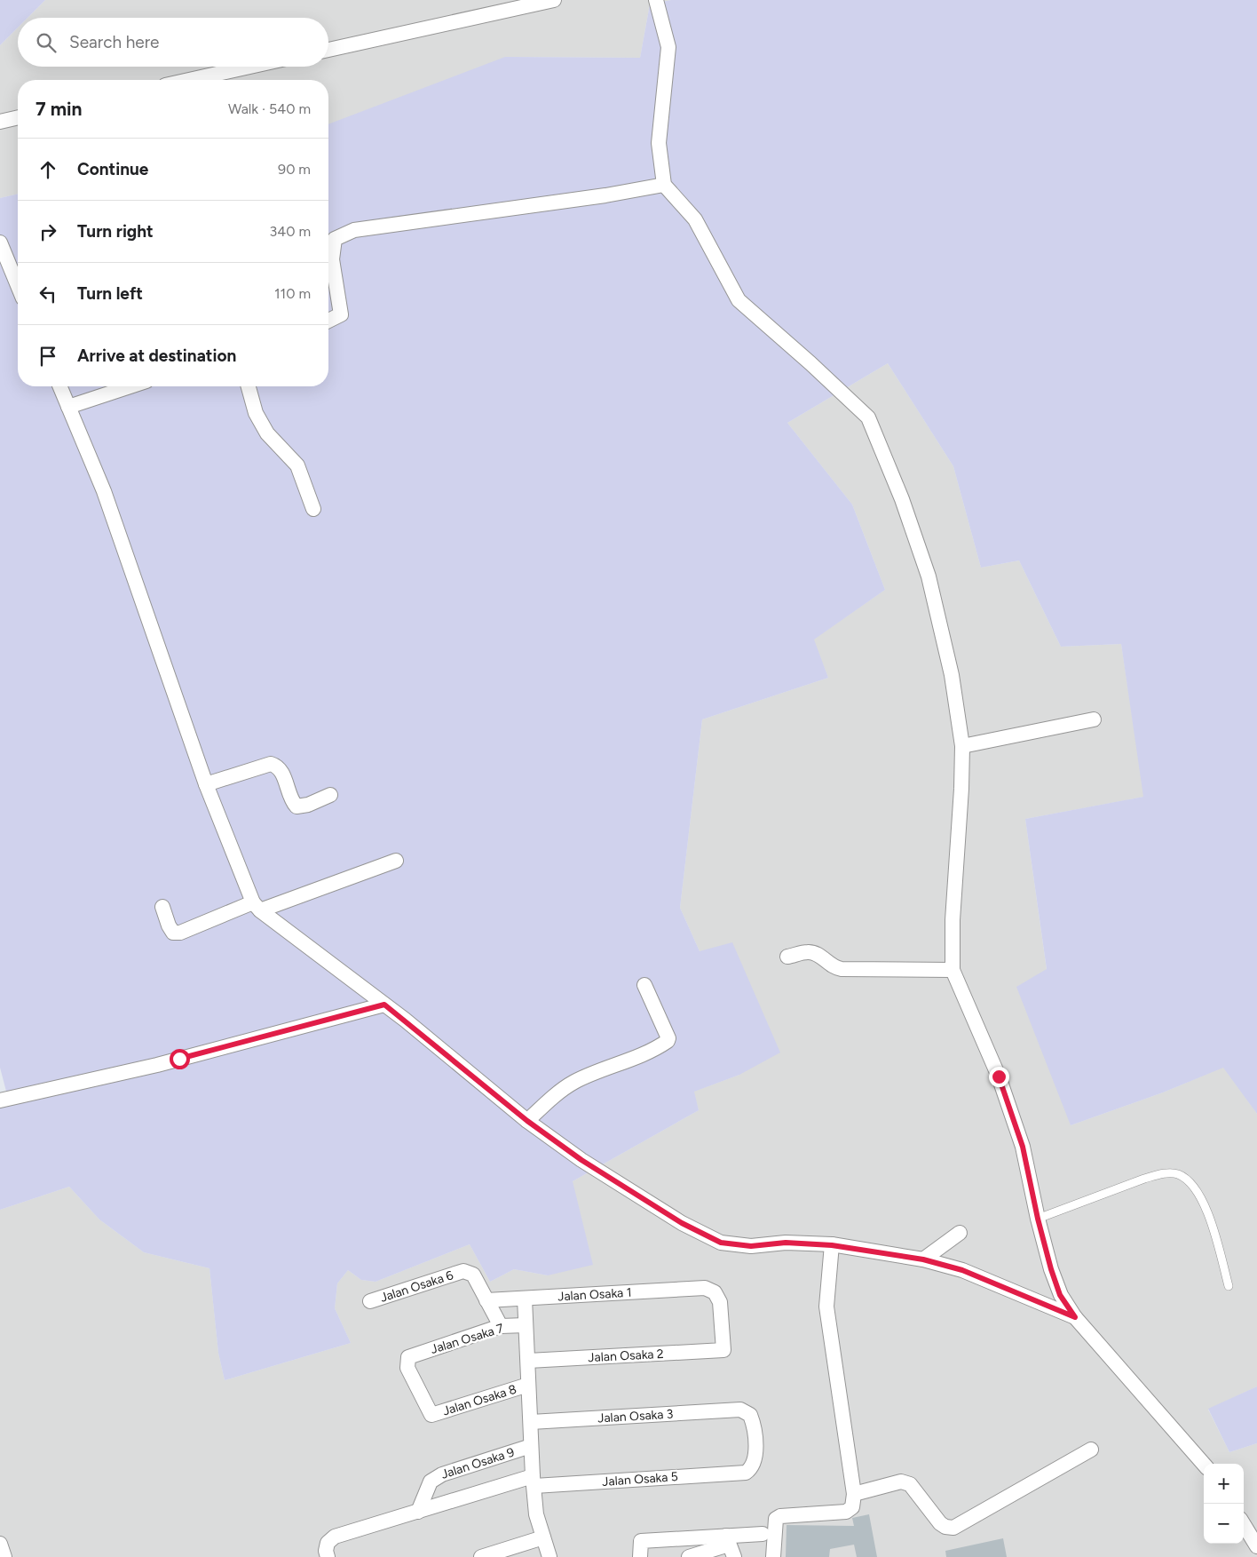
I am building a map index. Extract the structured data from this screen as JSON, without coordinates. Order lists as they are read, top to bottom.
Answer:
{
  "streets": {
    "street": [
      "Jalan Osaka 6",
      "Jalan Osaka 1",
      "Jalan Osaka 7",
      "Jalan Osaka 2",
      "Jalan Osaka 8",
      "Jalan Osaka 3",
      "Jalan Osaka 9",
      "Jalan Osaka 5"
    ]
  },
  "crossings": [
    ["Jalan Osaka 6", "Jalan Osaka 1"],
    ["Jalan Osaka 1", "Jalan Osaka 2"],
    ["Jalan Osaka 7", "Jalan Osaka 8"],
    ["Jalan Osaka 3", "Jalan Osaka 5"],
    ["Jalan Osaka 9", "Jalan Osaka 5"]
  ],
  "page": {
    "search": "Search here",
    "heading": ["7 min", "Walk · 540 m"],
    "list": [
      ["Continue", "90 m"],
      ["Turn right", "340 m"],
      ["Turn left", "110 m"],
      "Arrive at destination"
    ],
    "map_buttons": ["+", "−"]
  }
}
